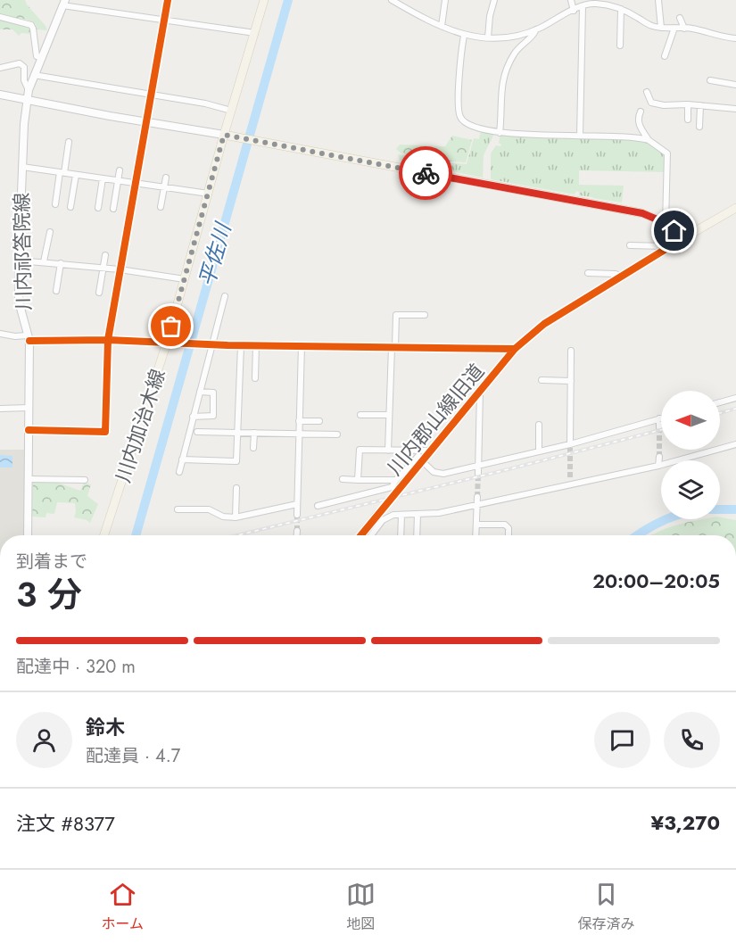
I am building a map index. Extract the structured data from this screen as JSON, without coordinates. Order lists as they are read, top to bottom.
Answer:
{
  "streets": {
    "main road": ["川内加治木線"],
    "street": ["川内祁答院線", "川内郡山線旧道"]
  },
  "water": ["平佐川"],
  "north": "left",
  "page": {
    "heading": ["3 分", "到着まで", "20:00–20:05"],
    "panel": [
      "鈴木",
      "配達員 · 4.7",
      "注文 #8377",
      "¥3,270"
    ],
    "bar": "配達中 · 320 m",
    "tabs": ["ホーム", "地図", "保存済み"]
  }
}
